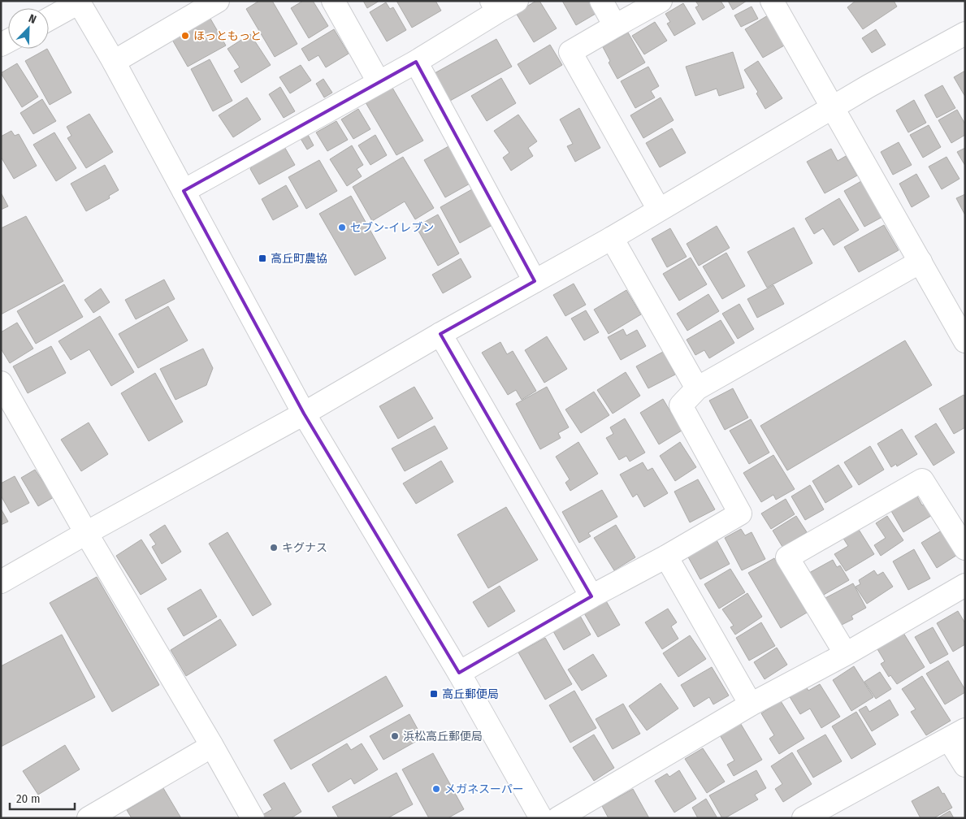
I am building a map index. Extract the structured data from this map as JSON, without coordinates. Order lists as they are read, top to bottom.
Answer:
{
  "places": {
    "other": [
      "ほっともっと",
      "セブン-イレブン",
      "キグナス",
      "浜松高丘郵便局",
      "メガネスーパー"
    ],
    "transit": ["高丘町農協", "高丘郵便局"]
  },
  "scale_bar": "20 m",
  "north": "top right"
}
